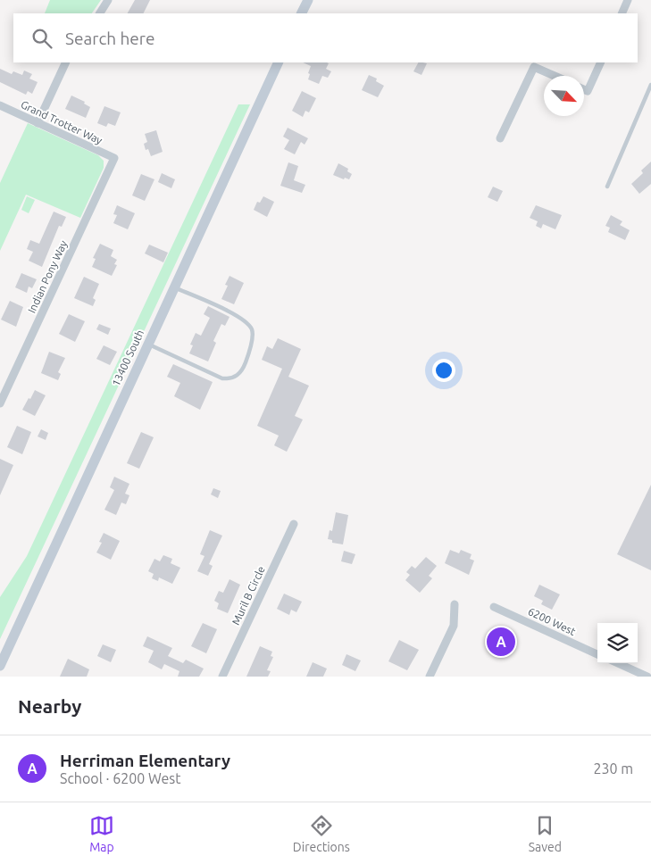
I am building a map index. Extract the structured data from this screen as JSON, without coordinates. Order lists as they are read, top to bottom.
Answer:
{
  "streets": {
    "main road": ["13400 South"],
    "street": [
      "Grand Trotter Way",
      "Indian Pony Way",
      "Muril B Circle",
      "6200 West"
    ]
  },
  "crossings": [
    ["Grand Trotter Way", "Indian Pony Way"]
  ],
  "north": "bottom right",
  "page": {
    "search": "Search here",
    "pins": "A",
    "heading": "Nearby",
    "list": [
      {
        "mark": "A",
        "name": "Herriman Elementary",
        "note": "School · 6200 West",
        "value": "230 m"
      }
    ],
    "nav": ["Map", "Directions", "Saved"]
  }
}
